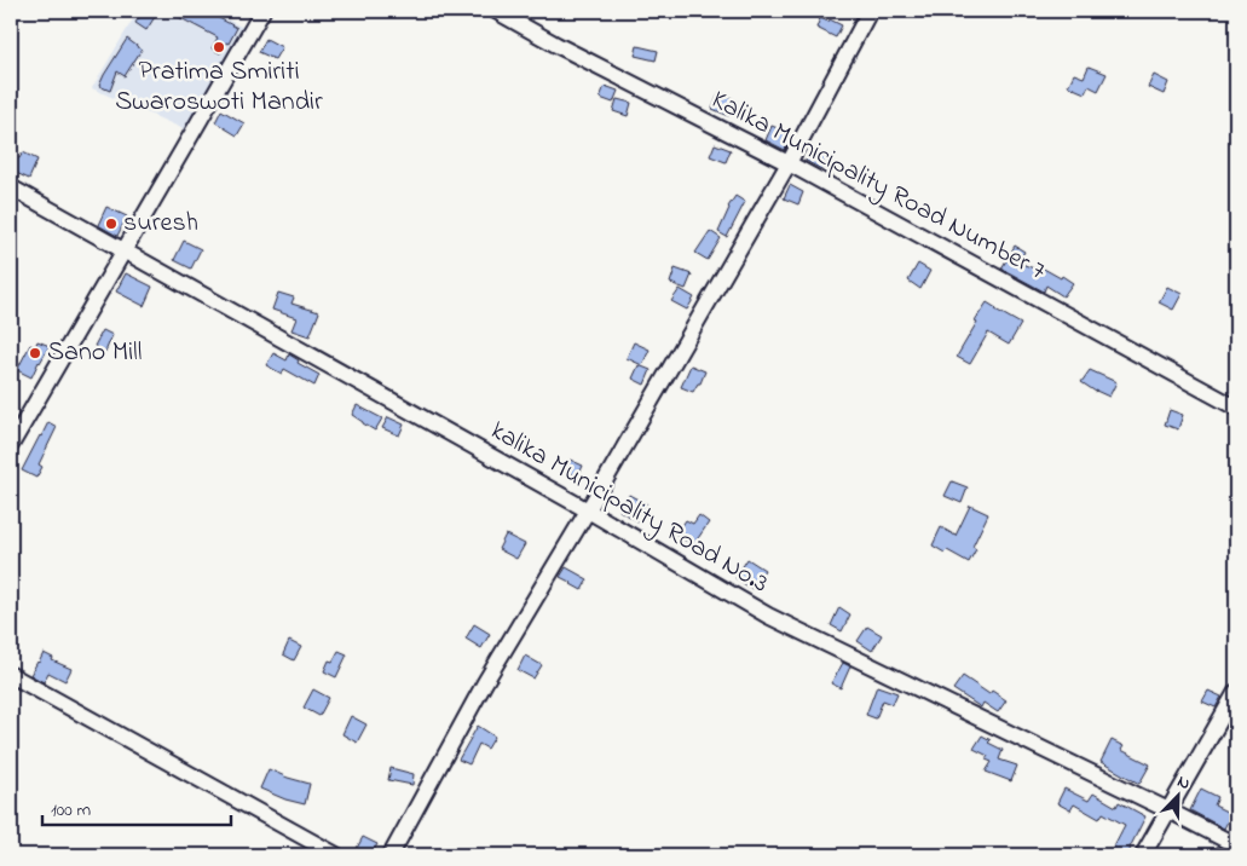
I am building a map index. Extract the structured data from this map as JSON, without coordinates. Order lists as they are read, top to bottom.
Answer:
{
  "streets": {
    "street": ["Kalika Municipality Road Number 7", "kalika Municipality Road No.3"]
  },
  "places": ["Pratima Smiriti Swaroswoti Mandir", "suresh", "Sano Mill"],
  "scale_bar": "100 m",
  "north": "top right"
}
